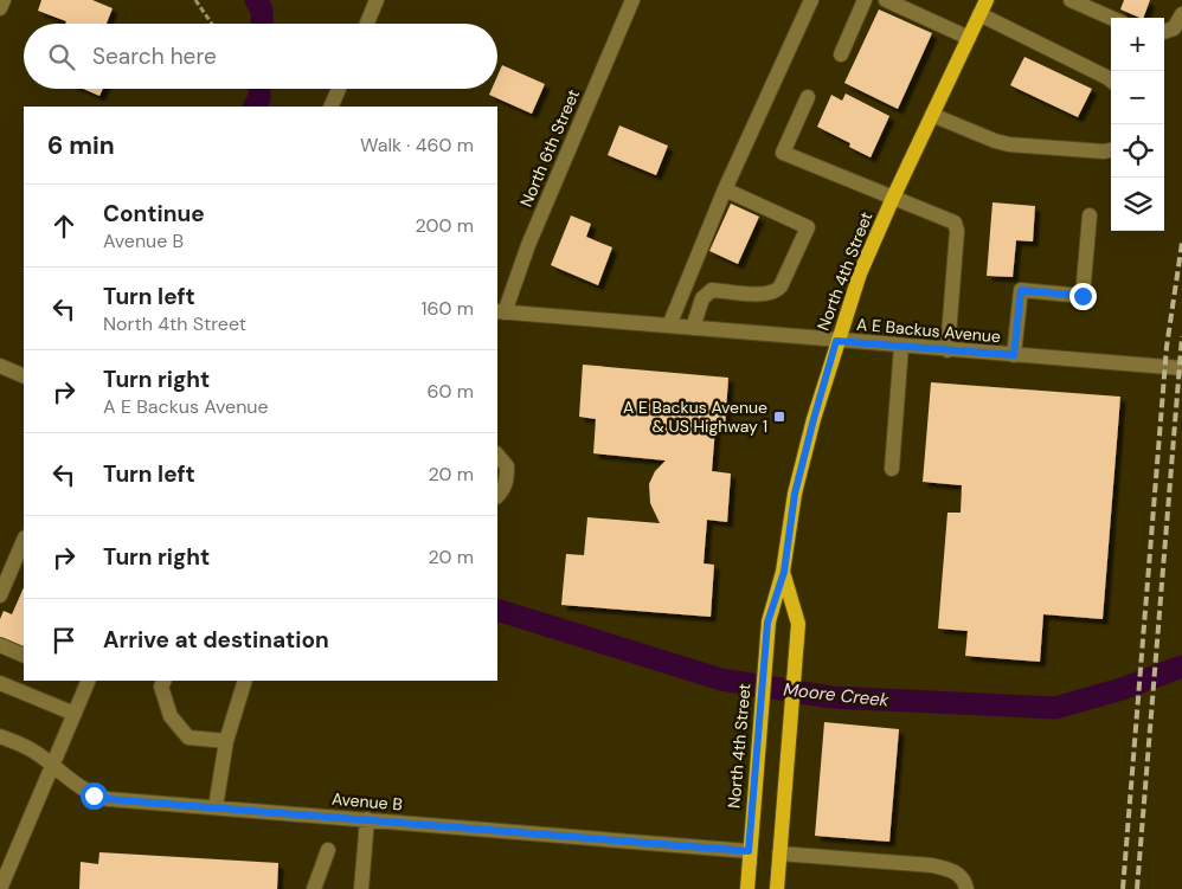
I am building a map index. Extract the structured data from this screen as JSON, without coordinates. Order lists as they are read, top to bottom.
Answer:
{
  "streets": {
    "main road": ["North 4th Street"],
    "street": ["North 6th Street", "A E Backus Avenue", "Avenue B"]
  },
  "crossings": [
    ["North 6th Street", "A E Backus Avenue"],
    ["North 4th Street", "A E Backus Avenue"],
    ["North 4th Street", "Avenue B"]
  ],
  "water": ["Moore Creek"],
  "places": {
    "transit": ["A E Backus Avenue & US Highway 1"]
  },
  "page": {
    "map_buttons": ["+", "−"],
    "search": "Search here",
    "heading": ["6 min", "Walk · 460 m"],
    "list": [
      ["Continue", "Avenue B", "200 m"],
      ["Turn left", "North 4th Street", "160 m"],
      ["Turn right", "A E Backus Avenue", "60 m"],
      ["Turn left", "20 m"],
      ["Turn right", "20 m"],
      "Arrive at destination"
    ]
  }
}
